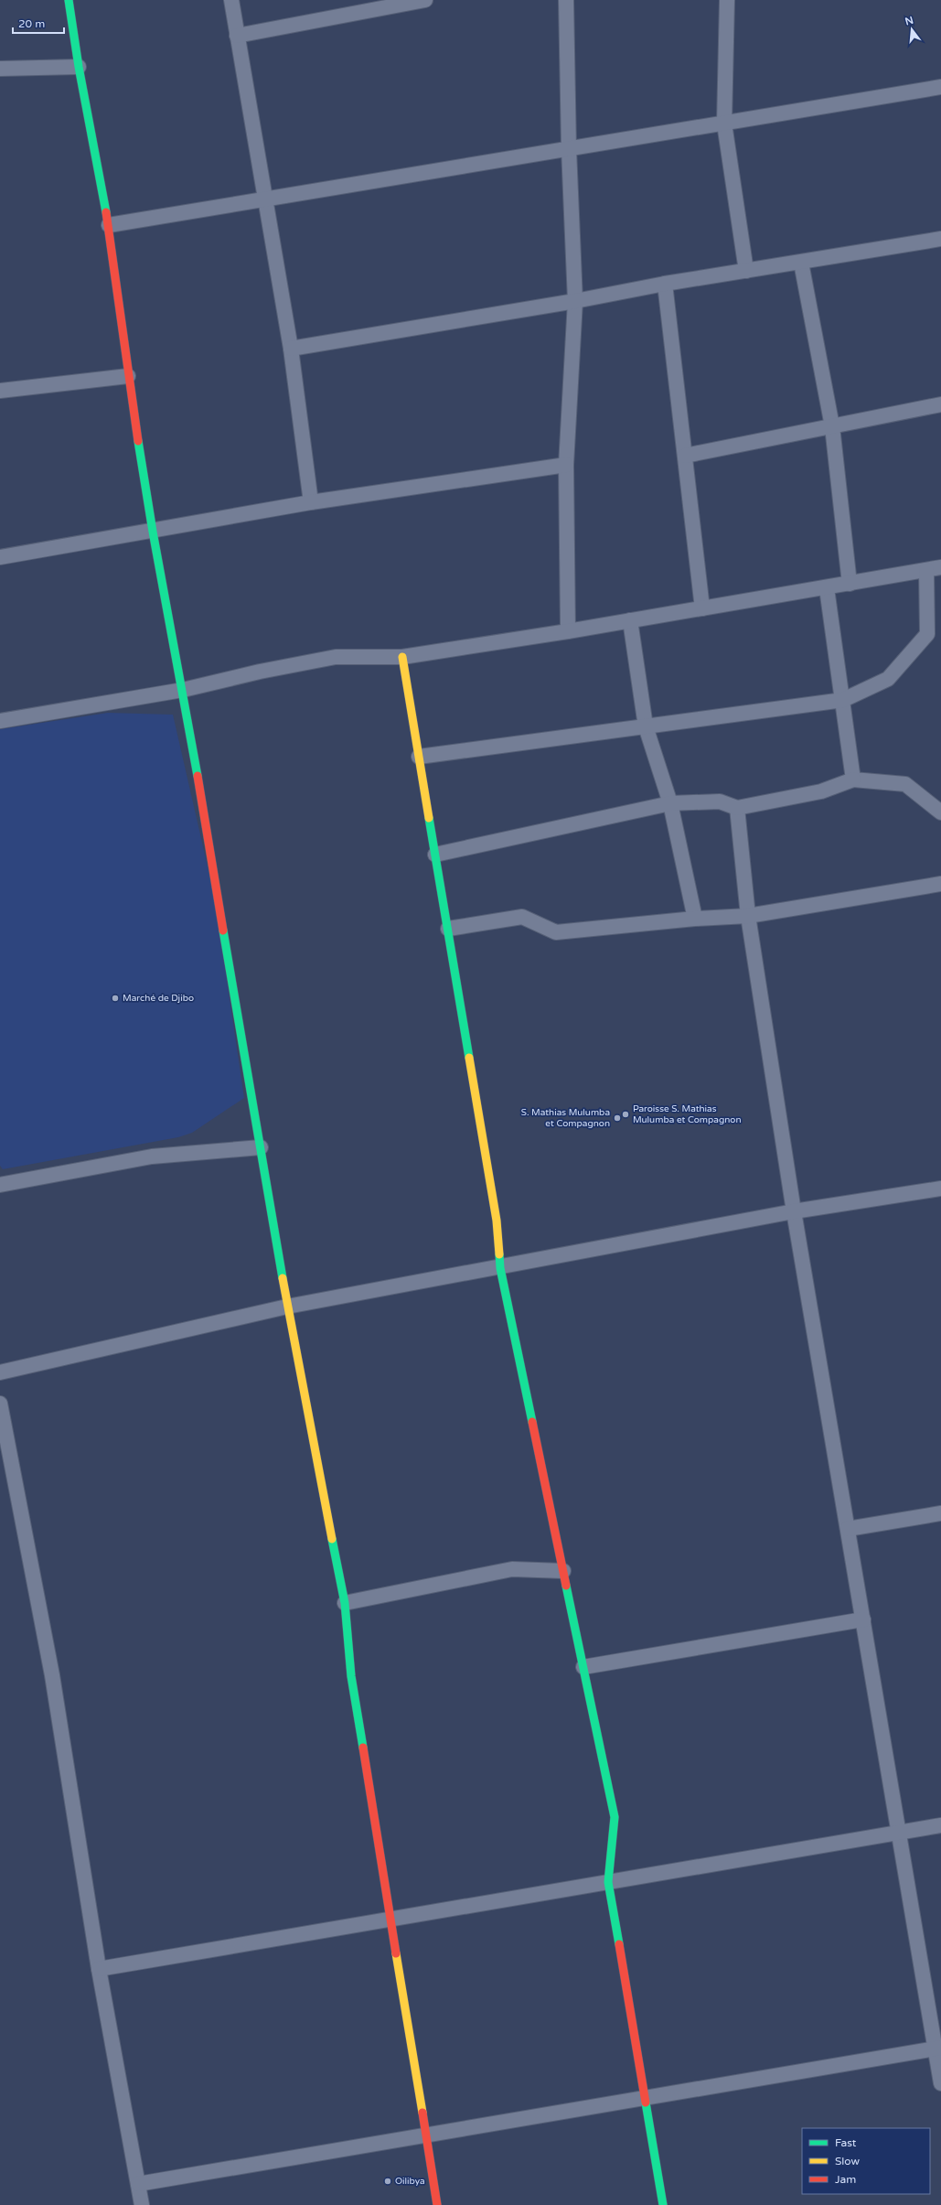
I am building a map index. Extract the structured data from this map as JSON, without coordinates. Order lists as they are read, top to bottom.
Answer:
{
  "places": [
    "Marché de Djibo",
    "Paroisse S. Mathias Mulumba et Compagnon",
    "S. Mathias Mulumba et Compagnon",
    "Oilibya"
  ],
  "legend": ["Fast", "Slow", "Jam"],
  "scale_bar": "20 m",
  "north": "top"
}
